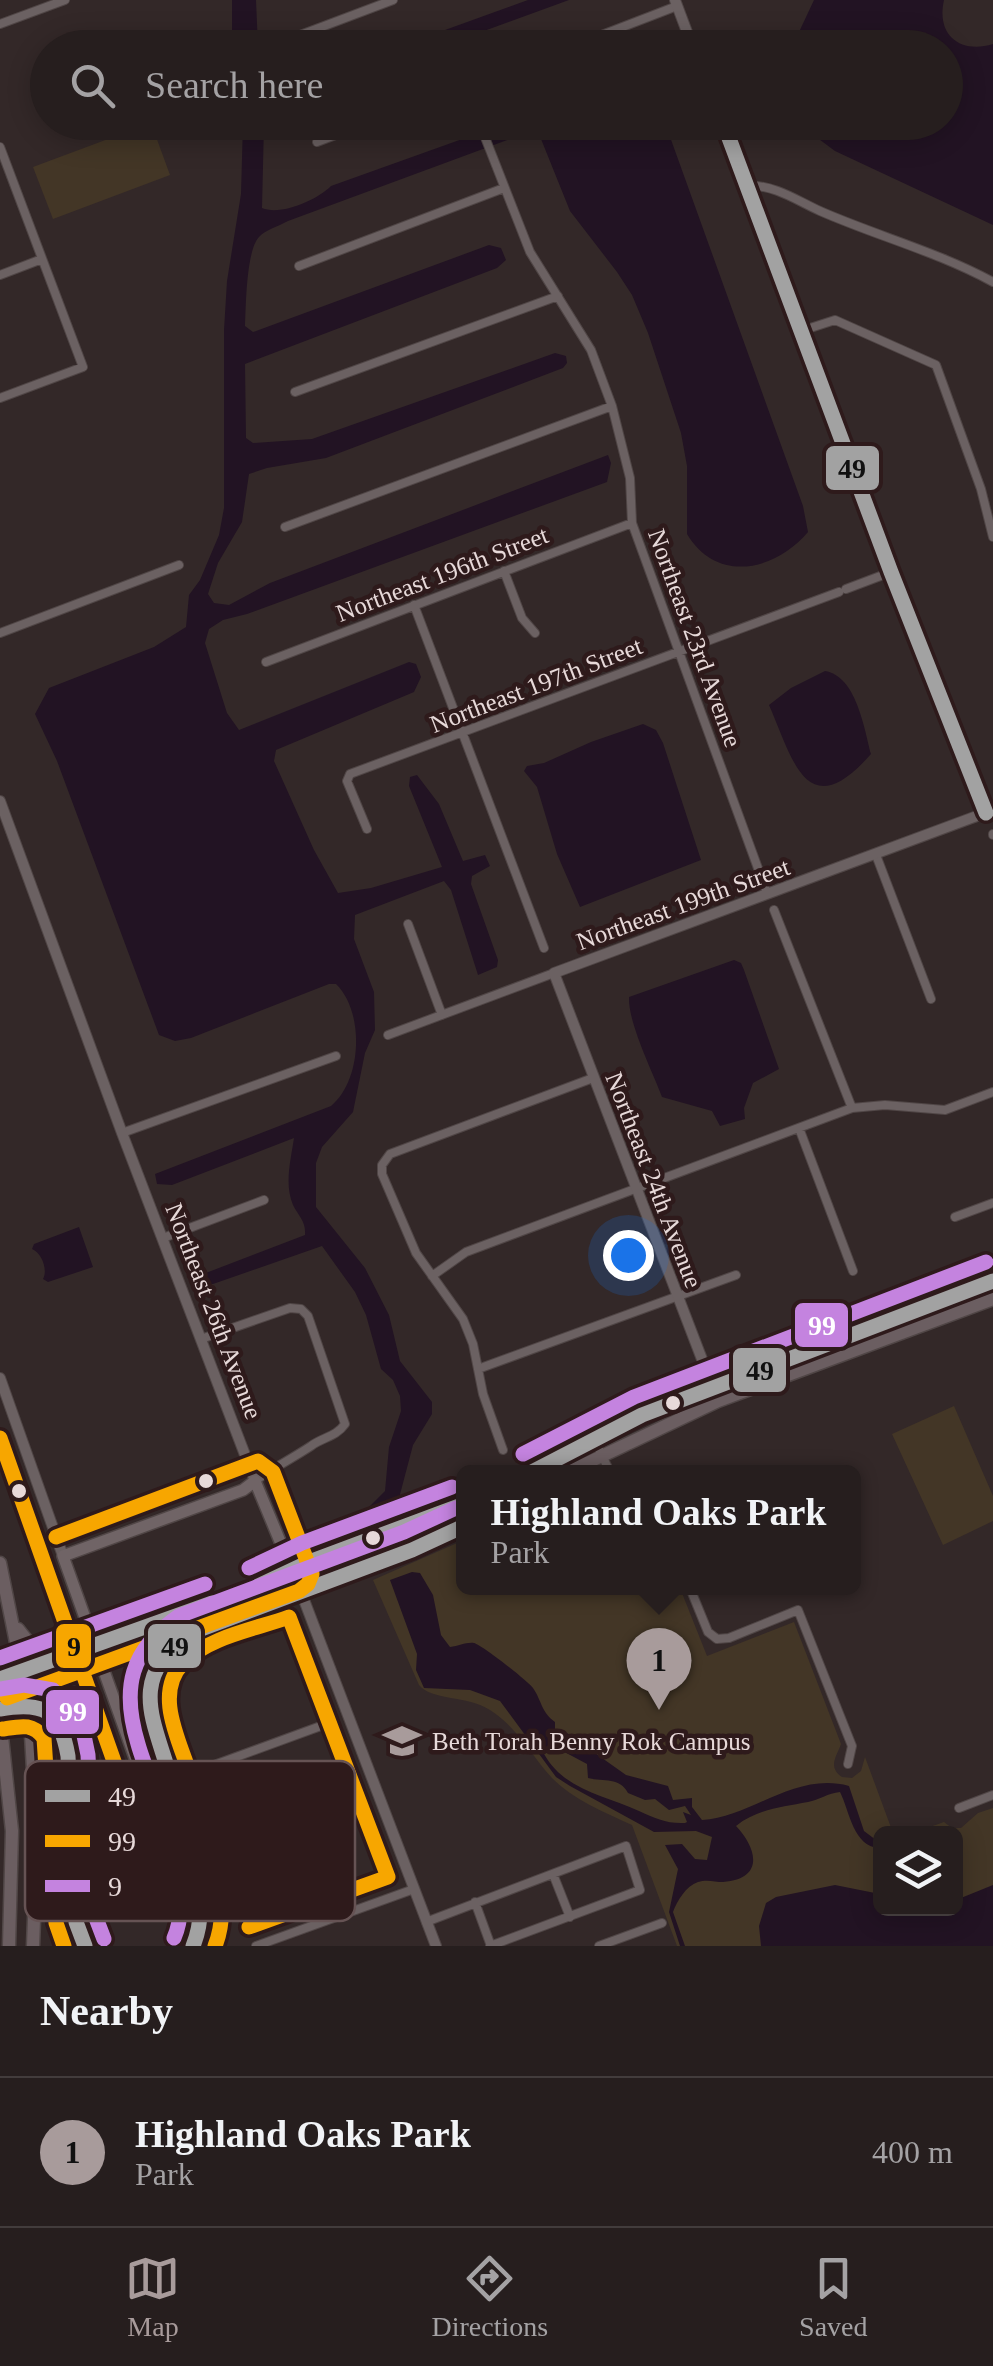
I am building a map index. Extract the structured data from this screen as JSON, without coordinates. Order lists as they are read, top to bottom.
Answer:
{
  "streets": {
    "main road": ["Northeast 26th Avenue"],
    "street": [
      "Northeast 196th Street",
      "Northeast 23rd Avenue",
      "Northeast 197th Street",
      "Northeast 199th Street",
      "Northeast 24th Avenue"
    ]
  },
  "crossings": [
    ["Northeast 196th Street", "Northeast 23rd Avenue"],
    ["Northeast 23rd Avenue", "Northeast 197th Street"],
    ["Northeast 23rd Avenue", "Northeast 199th Street"],
    ["Northeast 199th Street", "Northeast 24th Avenue"]
  ],
  "places": {
    "school or university": ["Beth Torah Benny Rok Campus"]
  },
  "lines": ["transit line 49", "transit line 99", "transit line 9"],
  "legend": ["49", "99", "9"],
  "page": {
    "search": "Search here",
    "popup": ["Highland Oaks Park", "Park"],
    "pins": "1",
    "heading": "Nearby",
    "list": [
      {
        "mark": "1",
        "name": "Highland Oaks Park",
        "note": "Park",
        "value": "400 m"
      }
    ],
    "nav": ["Map", "Directions", "Saved"]
  }
}
